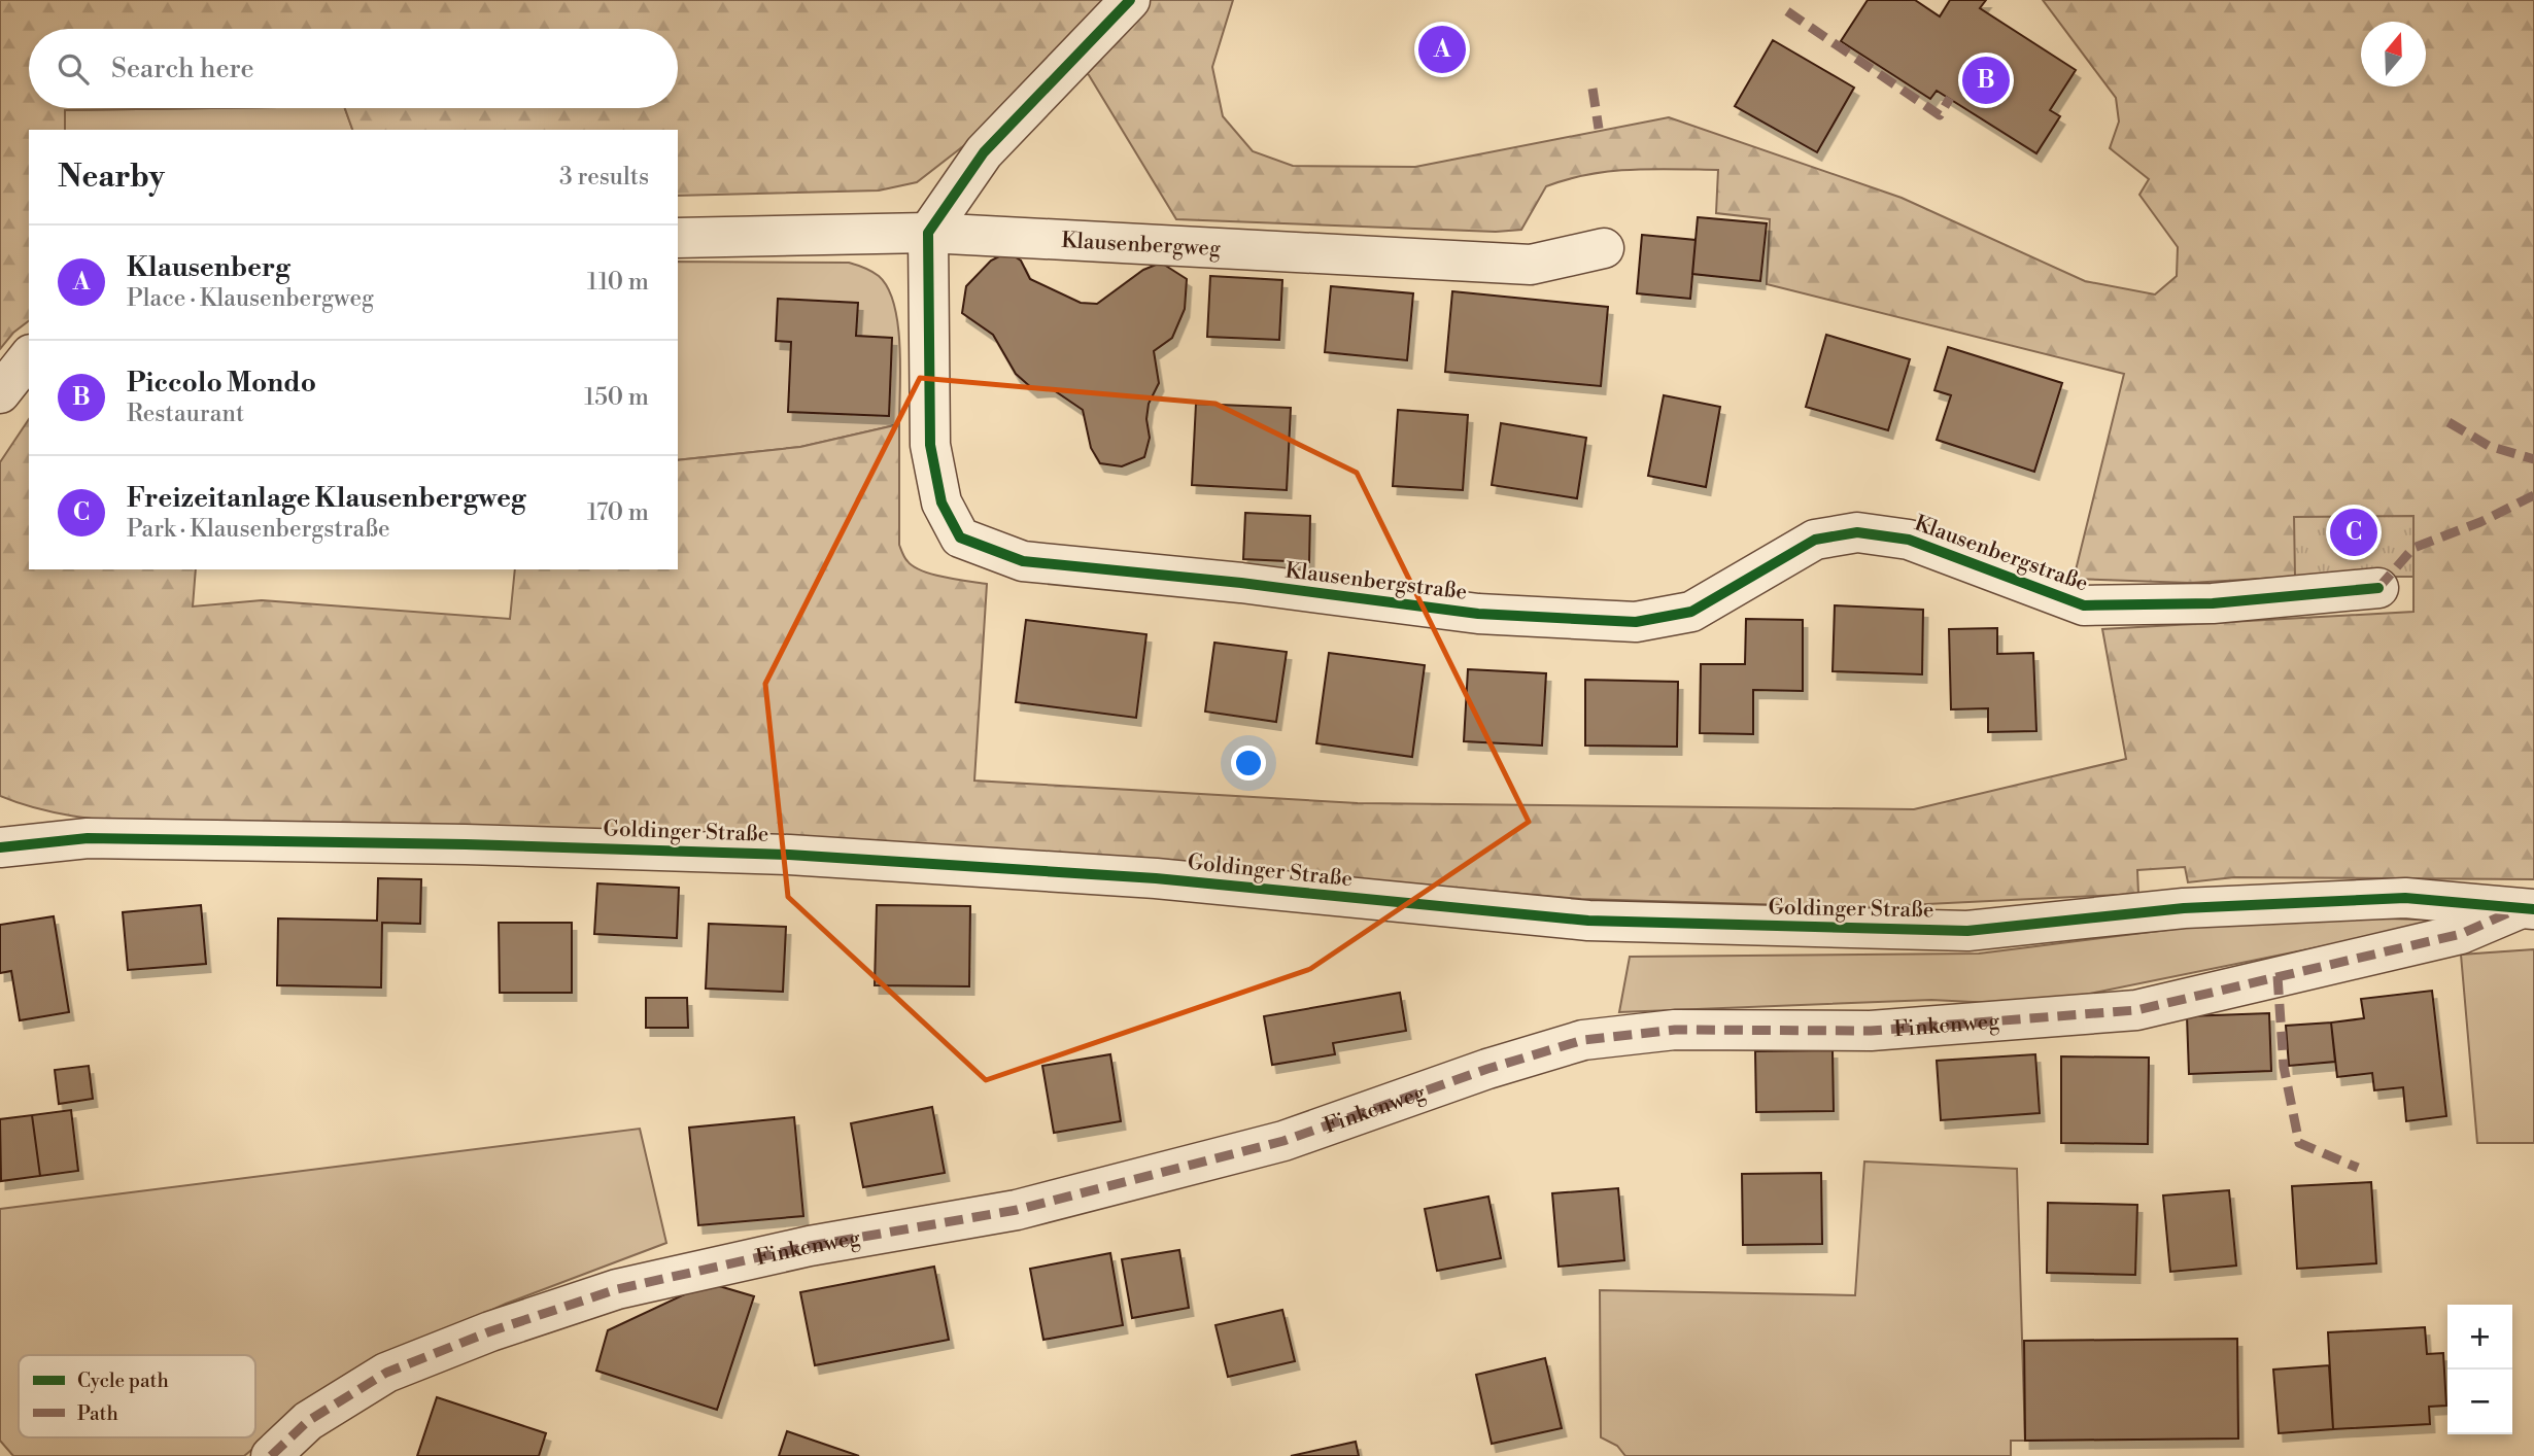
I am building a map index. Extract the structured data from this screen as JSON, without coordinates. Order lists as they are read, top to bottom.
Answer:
{
  "streets": {
    "street": [
      "Klausenbergweg",
      "Klausenbergstraße",
      "Goldinger Straße",
      "Finkenweg"
    ]
  },
  "crossings": [
    ["Klausenbergweg", "Klausenbergstraße"],
    ["Goldinger Straße", "Finkenweg"]
  ],
  "legend": ["Cycle path", "Path"],
  "north": "top",
  "page": {
    "pins": ["A", "B", "C"],
    "search": "Search here",
    "heading": ["Nearby", "3 results"],
    "list": [
      {
        "mark": "A",
        "name": "Klausenberg",
        "note": "Place · Klausenbergweg",
        "value": "110 m"
      },
      {
        "mark": "B",
        "name": "Piccolo Mondo",
        "note": "Restaurant",
        "value": "150 m"
      },
      {
        "mark": "C",
        "name": "Freizeitanlage Klausenbergweg",
        "note": "Park · Klausenbergstraße",
        "value": "170 m"
      }
    ],
    "map_buttons": ["+", "−"]
  }
}
